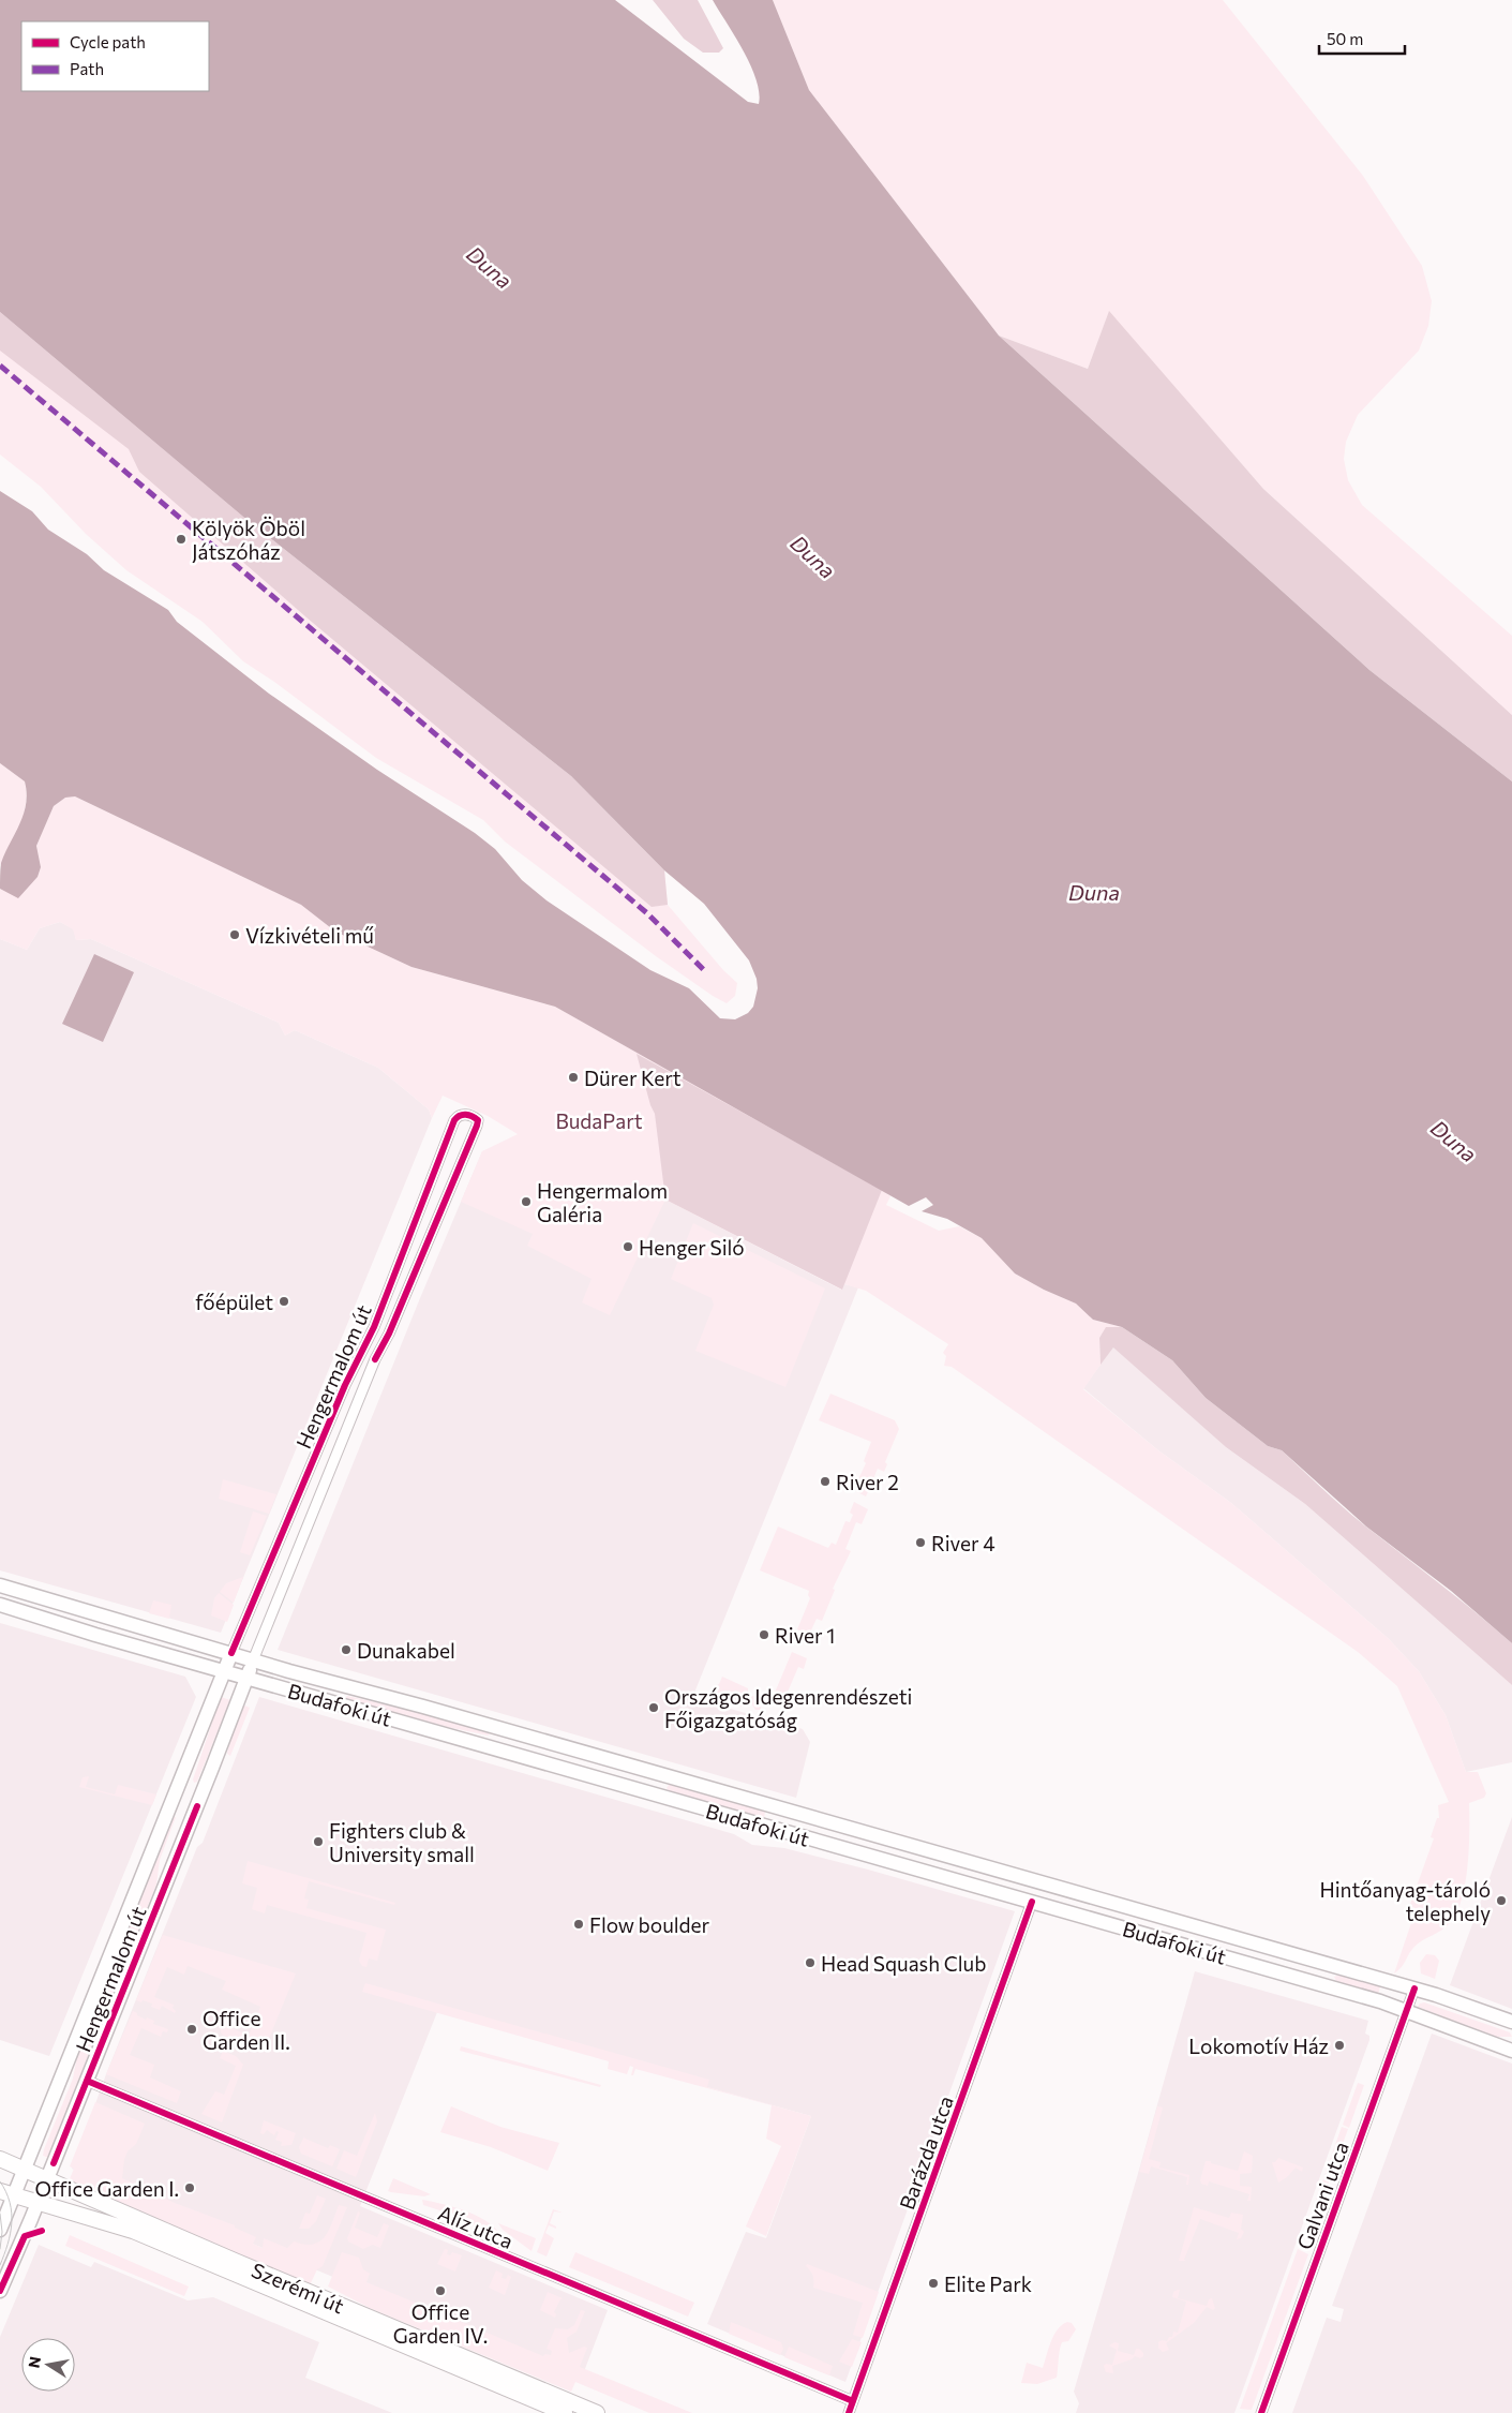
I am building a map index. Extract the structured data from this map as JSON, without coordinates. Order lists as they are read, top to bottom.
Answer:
{
  "streets": {
    "main road": ["Hengermalom út", "Budafoki út", "Szerémi út"],
    "street": ["Barázda utca", "Galvani utca", "Alíz utca"]
  },
  "crossings": [
    ["Hengermalom út", "Budafoki út"],
    ["Hengermalom út", "Alíz utca"],
    ["Hengermalom út", "Szerémi út"],
    ["Budafoki út", "Barázda utca"],
    ["Budafoki út", "Galvani utca"],
    ["Barázda utca", "Alíz utca"]
  ],
  "water": ["Duna"],
  "parks": ["BudaPart"],
  "places": [
    "Kölyök Öböl Játszóház",
    "Vízkivételi mű",
    "Dürer Kert",
    "Hengermalom Galéria",
    "Henger Siló",
    "főépület",
    "River 2",
    "River 4",
    "River 1",
    "Dunakabel",
    "Országos Idegenrendészeti Főigazgatóság",
    "Fighters club & University small",
    "Hintőanyag-tároló telephely",
    "Flow boulder",
    "Head Squash Club",
    "Office Garden II.",
    "Lokomotív Ház",
    "Office Garden I.",
    "Elite Park",
    "Office Garden IV."
  ],
  "legend": ["Cycle path", "Path"],
  "scale_bar": "50 m",
  "north": "left"
}
